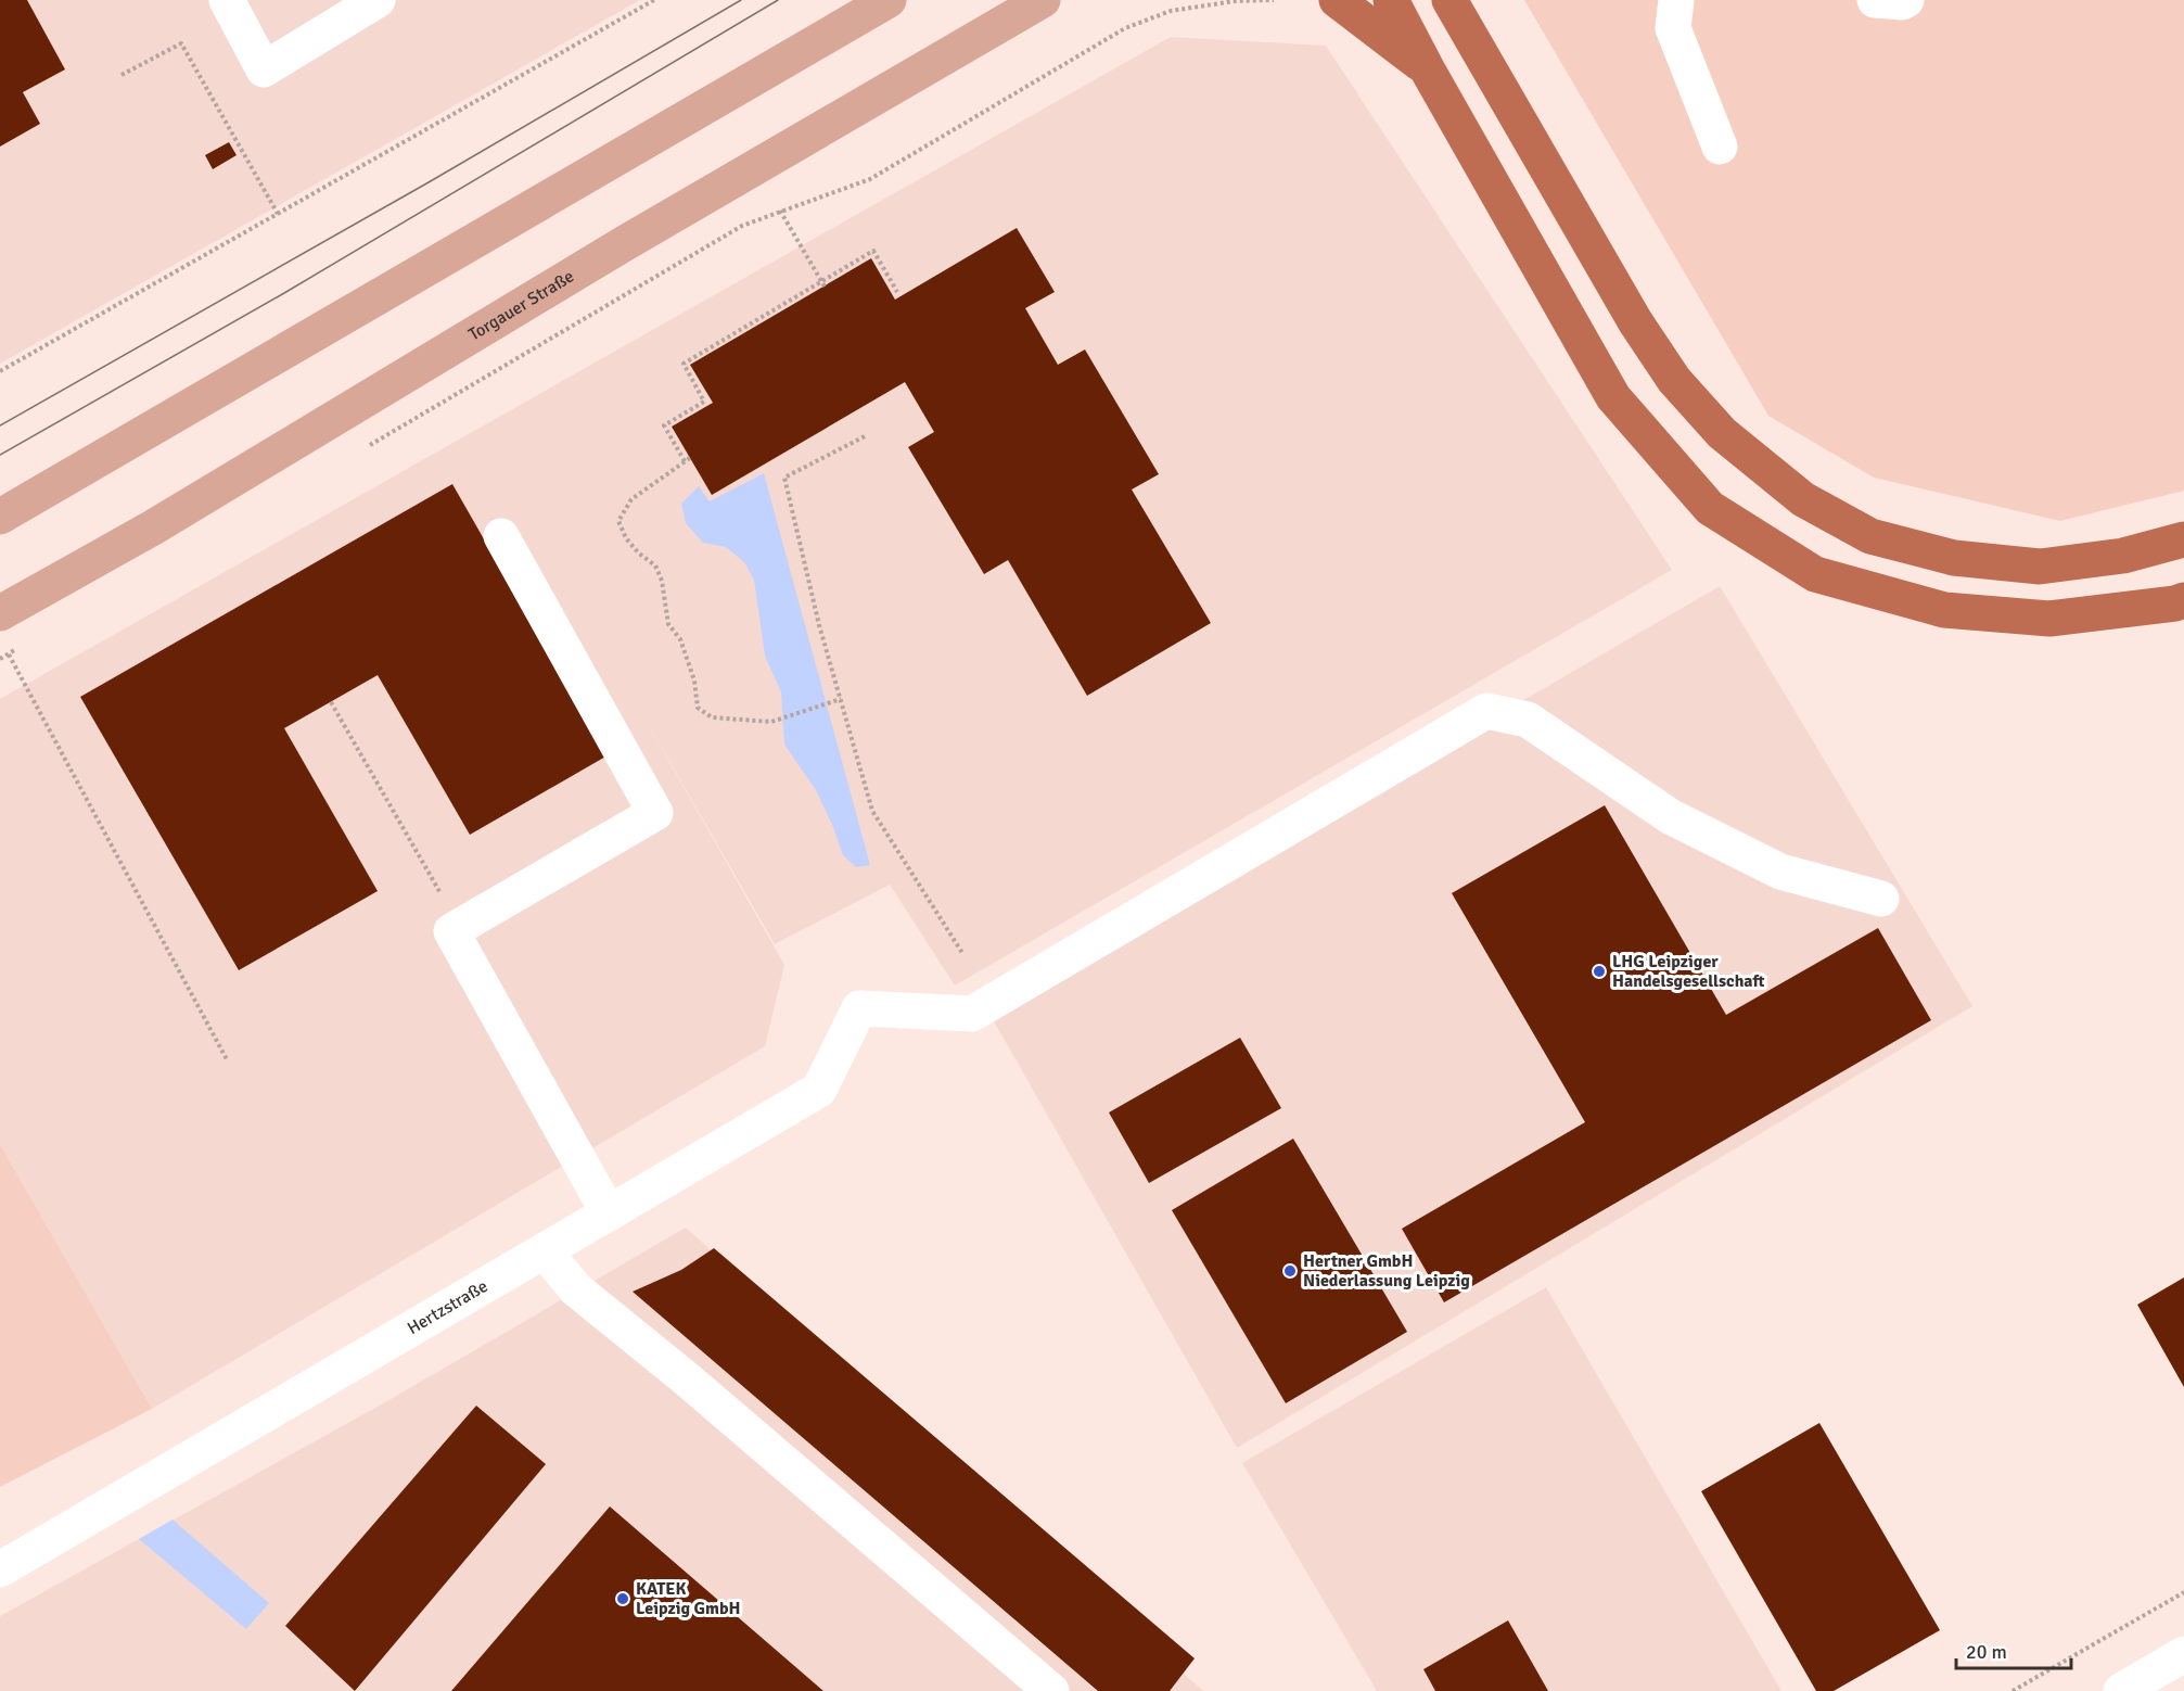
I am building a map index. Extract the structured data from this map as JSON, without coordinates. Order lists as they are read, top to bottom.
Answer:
{
  "streets": {
    "main road": ["Torgauer Straße"],
    "street": ["Hertzstraße"]
  },
  "places": ["LHG Leipziger Handelsgesellschaft", "Hertner GmbH Niederlassung Leipzig", "KATEK Leipzig GmbH"],
  "scale_bar": "20 m"
}
